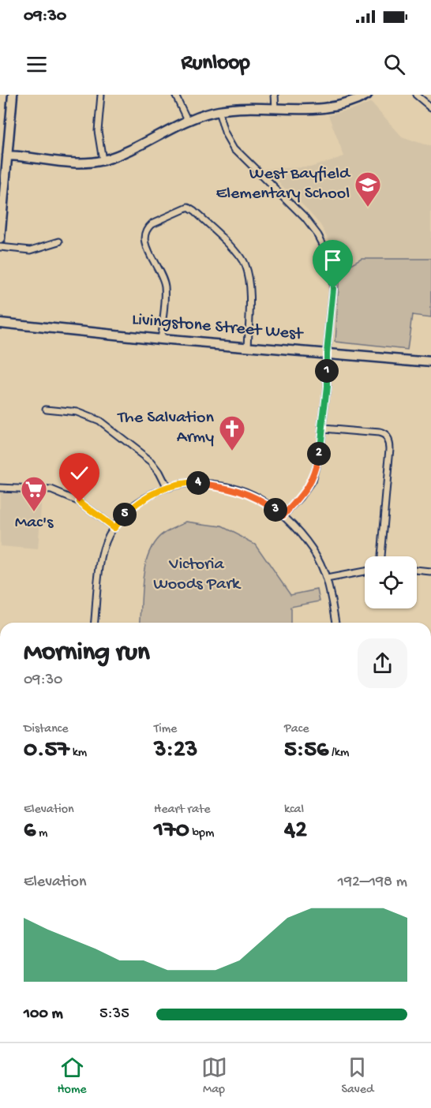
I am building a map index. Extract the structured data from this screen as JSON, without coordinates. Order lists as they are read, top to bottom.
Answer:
{
  "streets": {
    "street": ["Livingstone Street West"]
  },
  "parks": ["Victoria Woods Park"],
  "places": {
    "school or university": ["West Bayfield Elementary School"],
    "church": ["The Salvation Army"],
    "supermarket": ["Mac's"]
  },
  "page": {
    "status": "09:30",
    "header": "Runloop",
    "pins": [
      "1",
      "2",
      "4",
      "3",
      "5"
    ],
    "heading": ["Morning run", "09:30"],
    "stats": [
      ["Distance", "0.57 km"],
      ["Time", "3:23"],
      ["Pace", "5:56 /km"],
      ["Elevation", "6 m"],
      ["Heart rate", "170 bpm"],
      ["kcal", "42"]
    ],
    "chart": ["Elevation", "192–198 m"],
    "list": [
      {
        "name": "100 m",
        "note": "5:35"
      }
    ],
    "tabs": ["Home", "Map", "Saved"]
  }
}
